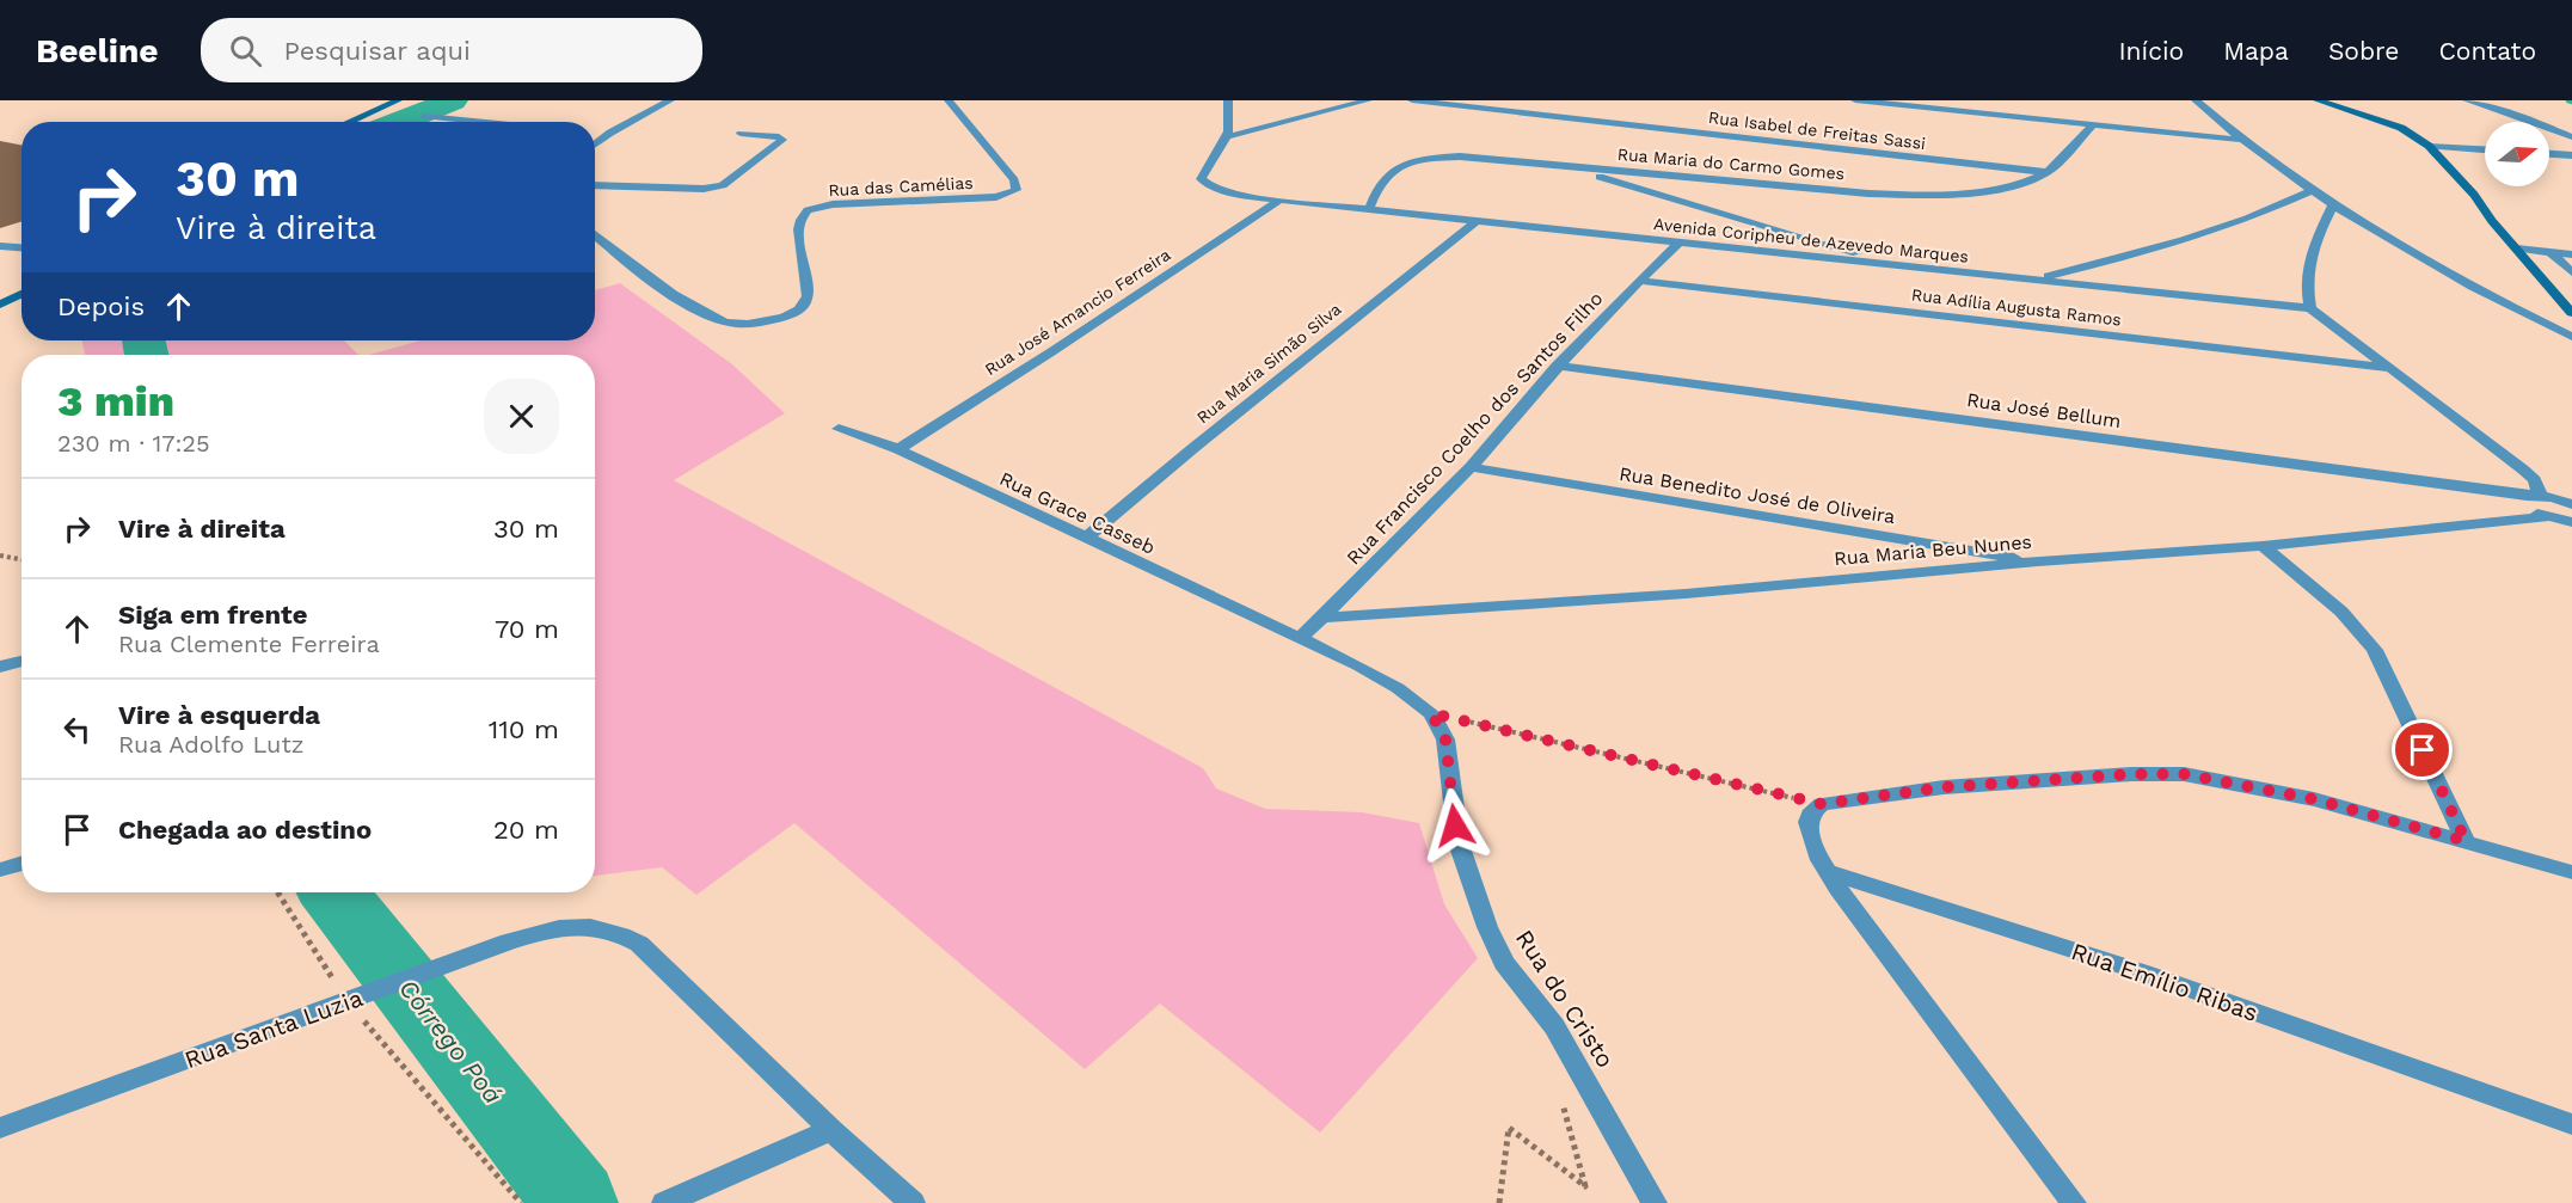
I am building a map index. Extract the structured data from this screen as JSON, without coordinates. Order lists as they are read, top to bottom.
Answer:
{
  "streets": {
    "street": [
      "Rua Isabel de Freitas Sassi",
      "Rua Maria do Carmo Gomes",
      "Rua das Camélias",
      "Avenida Coripheu de Azevedo Marques",
      "Rua Adília Augusta Ramos",
      "Rua José Amancio Ferreira",
      "Rua Maria Simão Silva",
      "Rua José Bellum",
      "Rua Francisco Coelho dos Santos Filho",
      "Rua Benedito José de Oliveira",
      "Rua Grace Casseb",
      "Rua Maria Beu Nunes",
      "Rua Emílio Ribas",
      "Rua do Cristo",
      "Rua Santa Luzia"
    ]
  },
  "crossings": [
    ["Rua Isabel de Freitas Sassi", "Rua Maria do Carmo Gomes"],
    ["Rua Maria do Carmo Gomes", "Avenida Coripheu de Azevedo Marques"],
    ["Avenida Coripheu de Azevedo Marques", "Rua José Amancio Ferreira"],
    ["Avenida Coripheu de Azevedo Marques", "Rua Maria Simão Silva"],
    ["Avenida Coripheu de Azevedo Marques", "Rua Francisco Coelho dos Santos Filho"],
    ["Rua Adília Augusta Ramos", "Rua Francisco Coelho dos Santos Filho"],
    ["Rua José Amancio Ferreira", "Rua Grace Casseb"],
    ["Rua Maria Simão Silva", "Rua Grace Casseb"],
    ["Rua José Bellum", "Rua Francisco Coelho dos Santos Filho"],
    ["Rua Francisco Coelho dos Santos Filho", "Rua Benedito José de Oliveira"],
    ["Rua Francisco Coelho dos Santos Filho", "Rua Grace Casseb"],
    ["Rua Francisco Coelho dos Santos Filho", "Rua Maria Beu Nunes"],
    ["Rua Benedito José de Oliveira", "Rua Maria Beu Nunes"]
  ],
  "water": ["Córrego Poá"],
  "north": "right",
  "page": {
    "header": "Beeline",
    "search": "Pesquisar aqui",
    "nav": [
      "Início",
      "Mapa",
      "Sobre",
      "Contato"
    ],
    "turn": ["30 m", "Vire à direita"],
    "then": "Depois",
    "heading": ["3 min", "230 m · 17:25"],
    "list": [
      {
        "name": "Vire à direita",
        "value": "30 m"
      },
      {
        "name": "Siga em frente",
        "note": "Rua Clemente Ferreira",
        "value": "70 m"
      },
      {
        "name": "Vire à esquerda",
        "note": "Rua Adolfo Lutz",
        "value": "110 m"
      },
      {
        "name": "Chegada ao destino",
        "value": "20 m"
      }
    ]
  }
}
